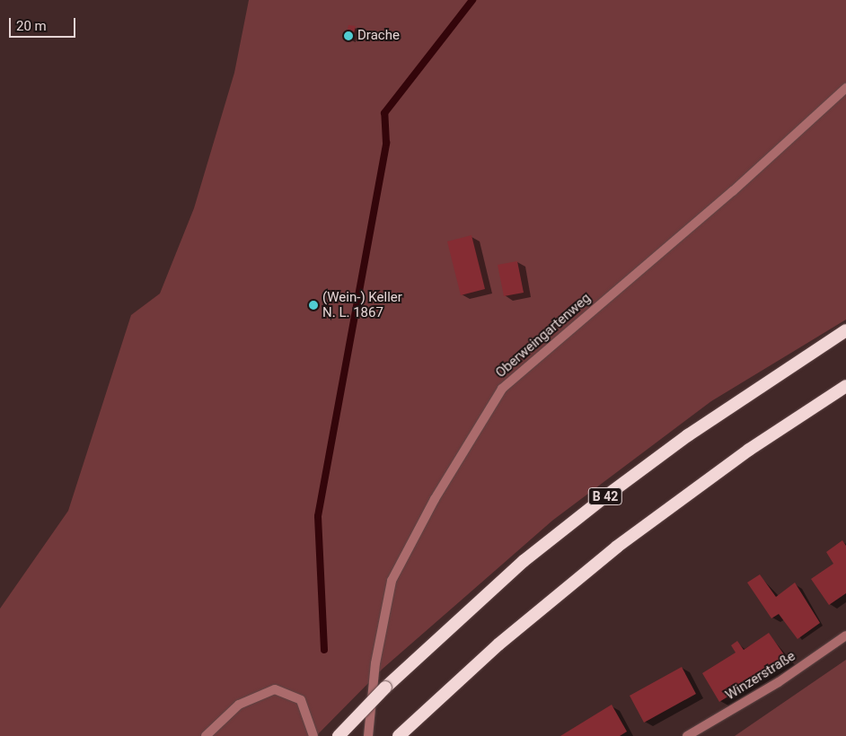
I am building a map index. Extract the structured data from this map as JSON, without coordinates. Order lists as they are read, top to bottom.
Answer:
{
  "streets": {
    "highway": ["B 42"],
    "street": ["Oberweingartenweg", "Winzerstraße"]
  },
  "places": ["Drache", "(Wein-) Keller N. L. 1867"],
  "scale_bar": "20 m"
}
